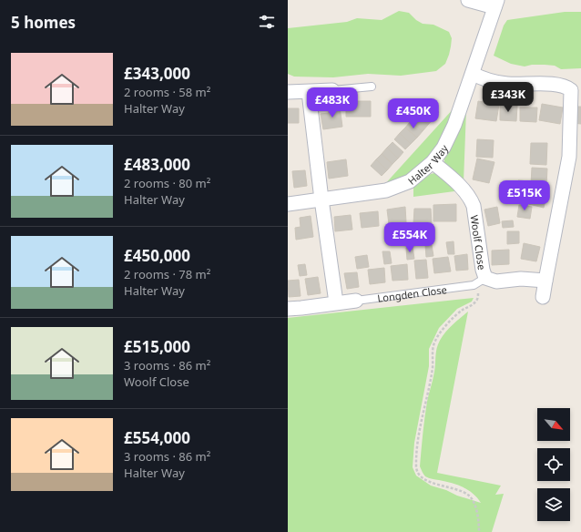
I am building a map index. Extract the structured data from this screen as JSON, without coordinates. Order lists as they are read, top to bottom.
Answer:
{
  "streets": {
    "street": ["Halter Way", "Woolf Close", "Longden Close"]
  },
  "crossings": [
    ["Halter Way", "Woolf Close"],
    ["Woolf Close", "Longden Close"]
  ],
  "north": "bottom right",
  "page": {
    "heading": "5 homes",
    "list": [
      {
        "name": "£343,000",
        "note": "2 rooms · 58 m² · Halter Way"
      },
      {
        "name": "£483,000",
        "note": "2 rooms · 80 m² · Halter Way"
      },
      {
        "name": "£450,000",
        "note": "2 rooms · 78 m² · Halter Way"
      },
      {
        "name": "£515,000",
        "note": "3 rooms · 86 m² · Woolf Close"
      },
      {
        "name": "£554,000",
        "note": "3 rooms · 86 m² · Halter Way"
      }
    ],
    "price": [
      "£343K",
      "£483K",
      "£450K",
      "£515K",
      "£554K"
    ]
  }
}
